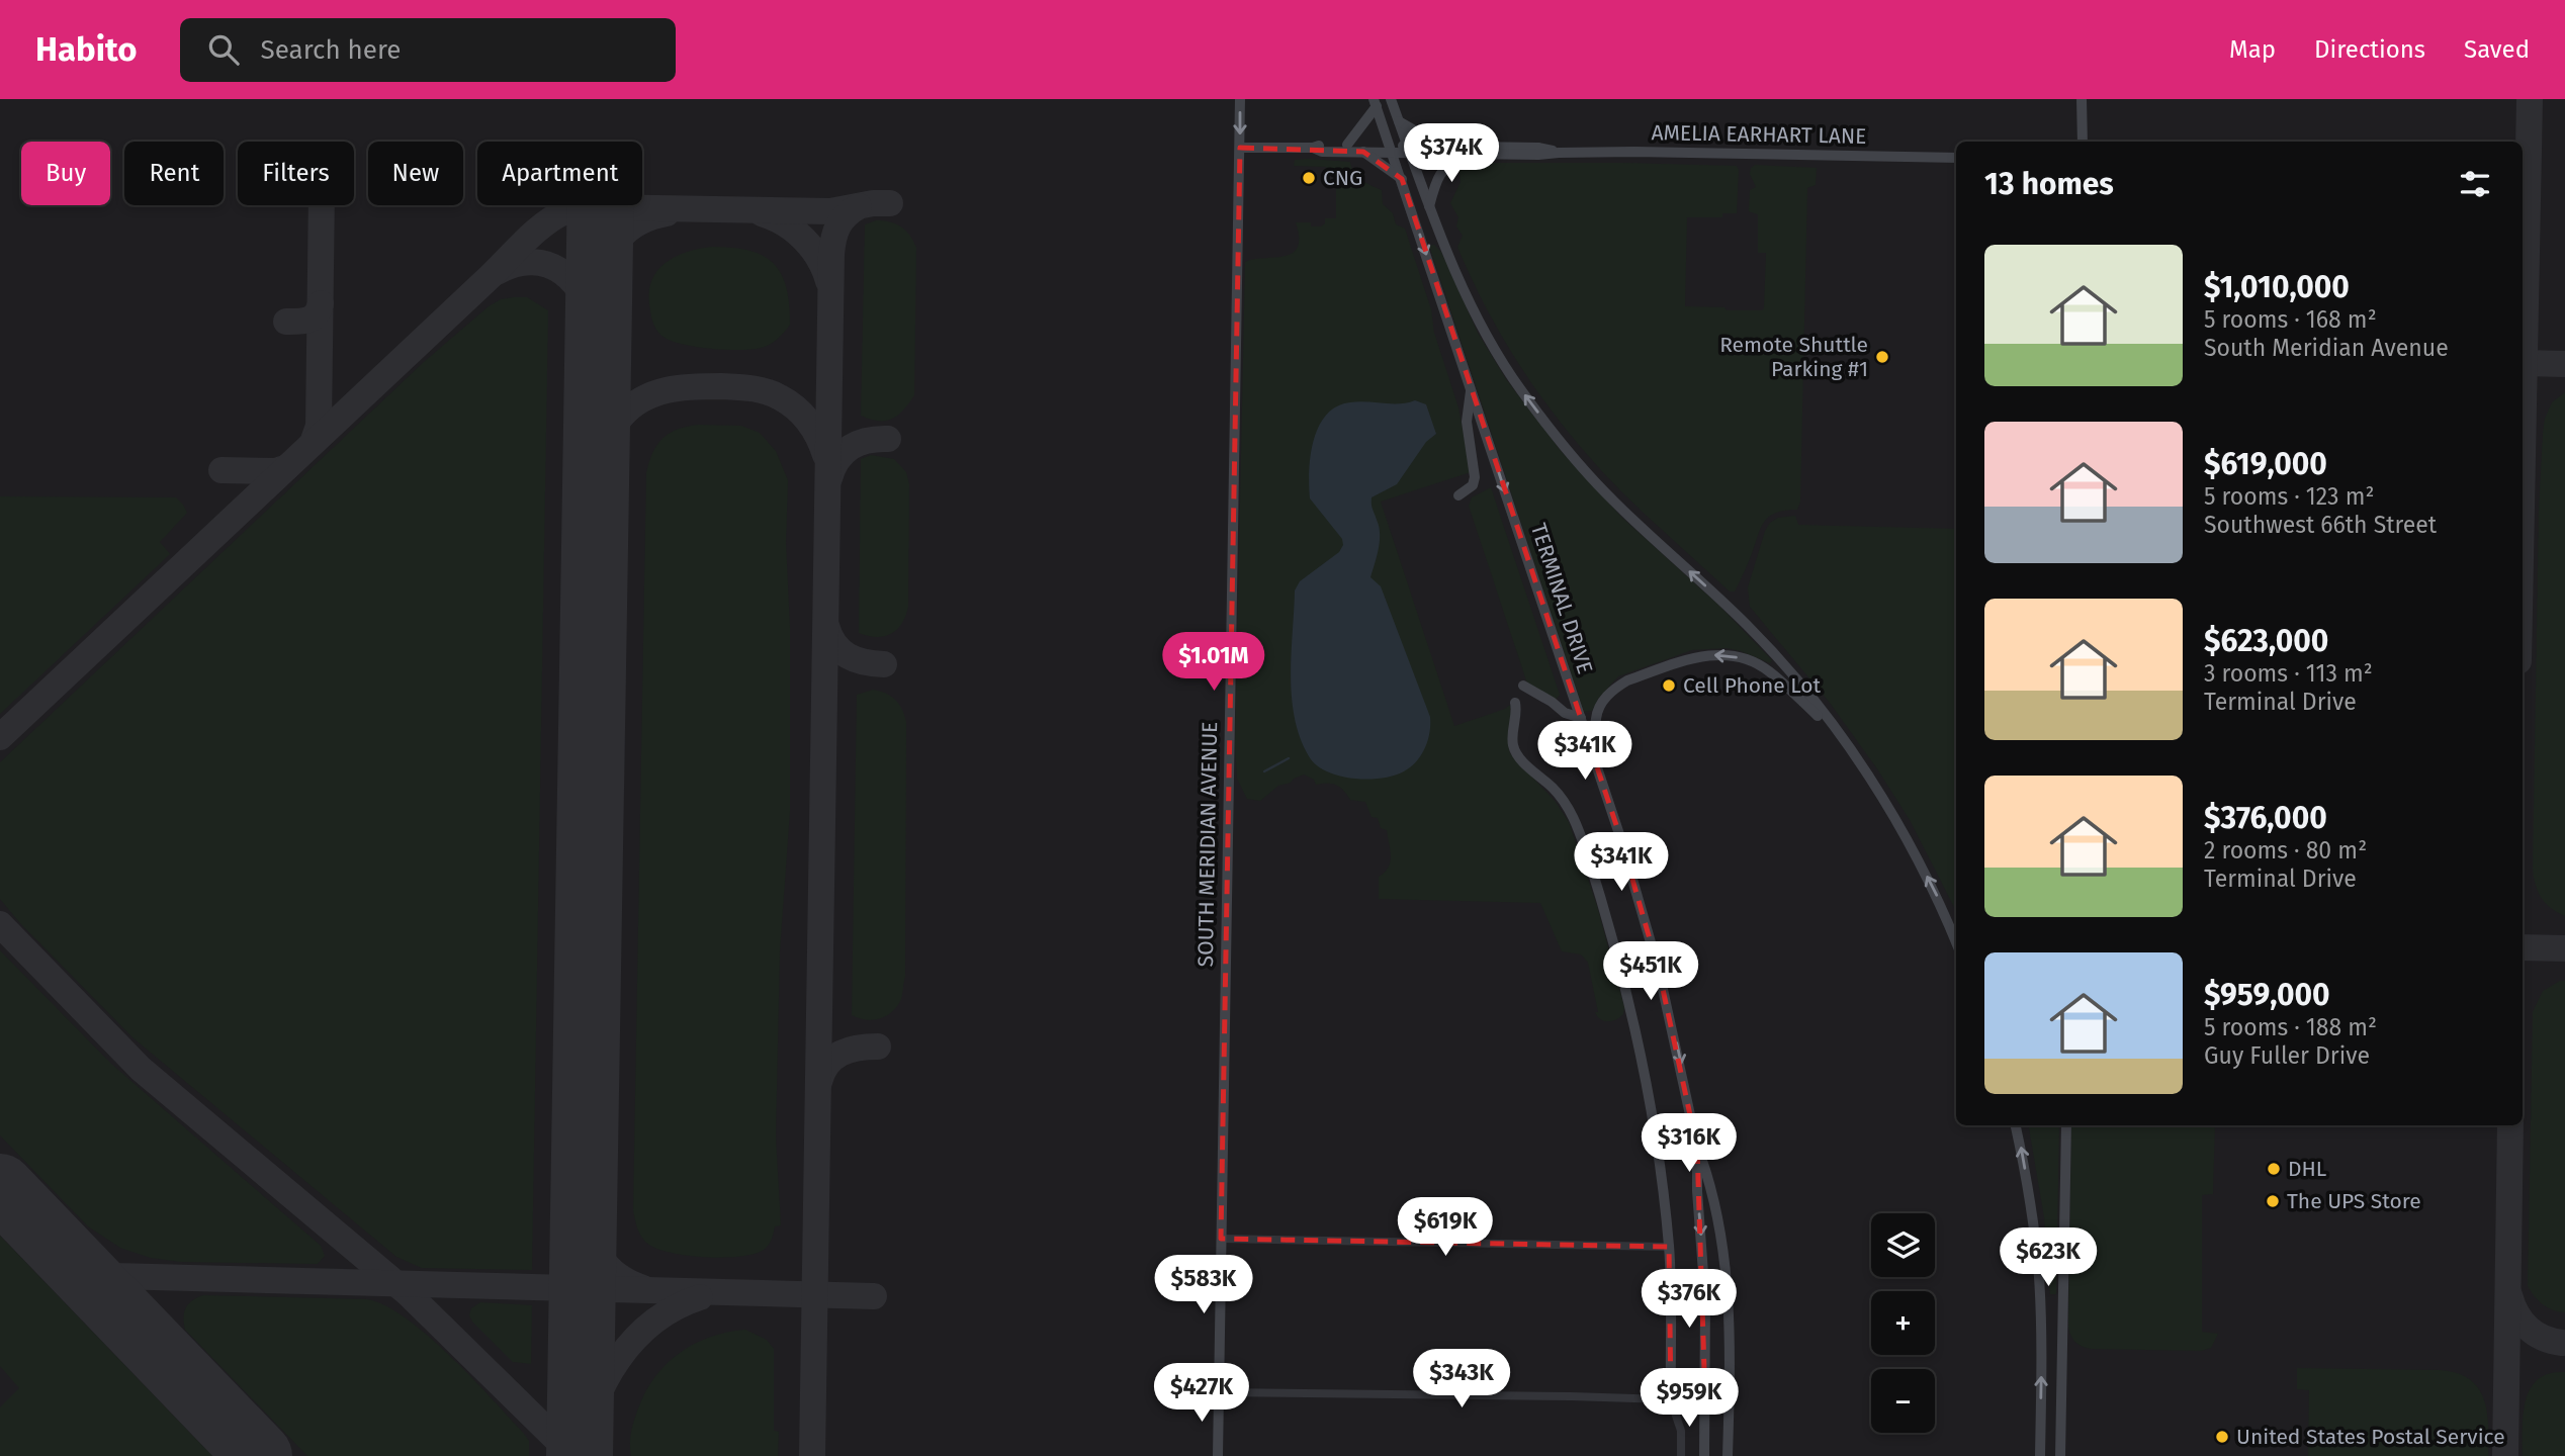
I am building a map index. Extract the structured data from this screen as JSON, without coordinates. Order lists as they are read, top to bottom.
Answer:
{
  "streets": {
    "street": ["AMELIA EARHART LANE", "TERMINAL DRIVE", "SOUTH MERIDIAN AVENUE"]
  },
  "crossings": [
    ["AMELIA EARHART LANE", "TERMINAL DRIVE"],
    ["AMELIA EARHART LANE", "SOUTH MERIDIAN AVENUE"]
  ],
  "places": [
    "CNG",
    "Remote Shuttle Parking #1",
    "Cell Phone Lot",
    "DHL",
    "The UPS Store",
    "United States Postal Service"
  ],
  "page": {
    "header": "Habito",
    "search": "Search here",
    "nav": ["Map", "Directions", "Saved"],
    "price": [
      "$374K",
      "$1.01M",
      "$341K",
      "$341K",
      "$451K",
      "$316K",
      "$619K",
      "$623K",
      "$583K",
      "$376K",
      "$343K",
      "$427K",
      "$959K"
    ],
    "chip": [
      "Buy",
      "Rent",
      "Filters",
      "New",
      "Apartment"
    ],
    "heading": "13 homes",
    "list": [
      {
        "name": "$1,010,000",
        "note": "5 rooms · 168 m² · South Meridian Avenue"
      },
      {
        "name": "$619,000",
        "note": "5 rooms · 123 m² · Southwest 66th Street"
      },
      {
        "name": "$623,000",
        "note": "3 rooms · 113 m² · Terminal Drive"
      },
      {
        "name": "$376,000",
        "note": "2 rooms · 80 m² · Terminal Drive"
      },
      {
        "name": "$959,000",
        "note": "5 rooms · 188 m² · Guy Fuller Drive"
      }
    ],
    "map_buttons": ["+", "−"]
  }
}
